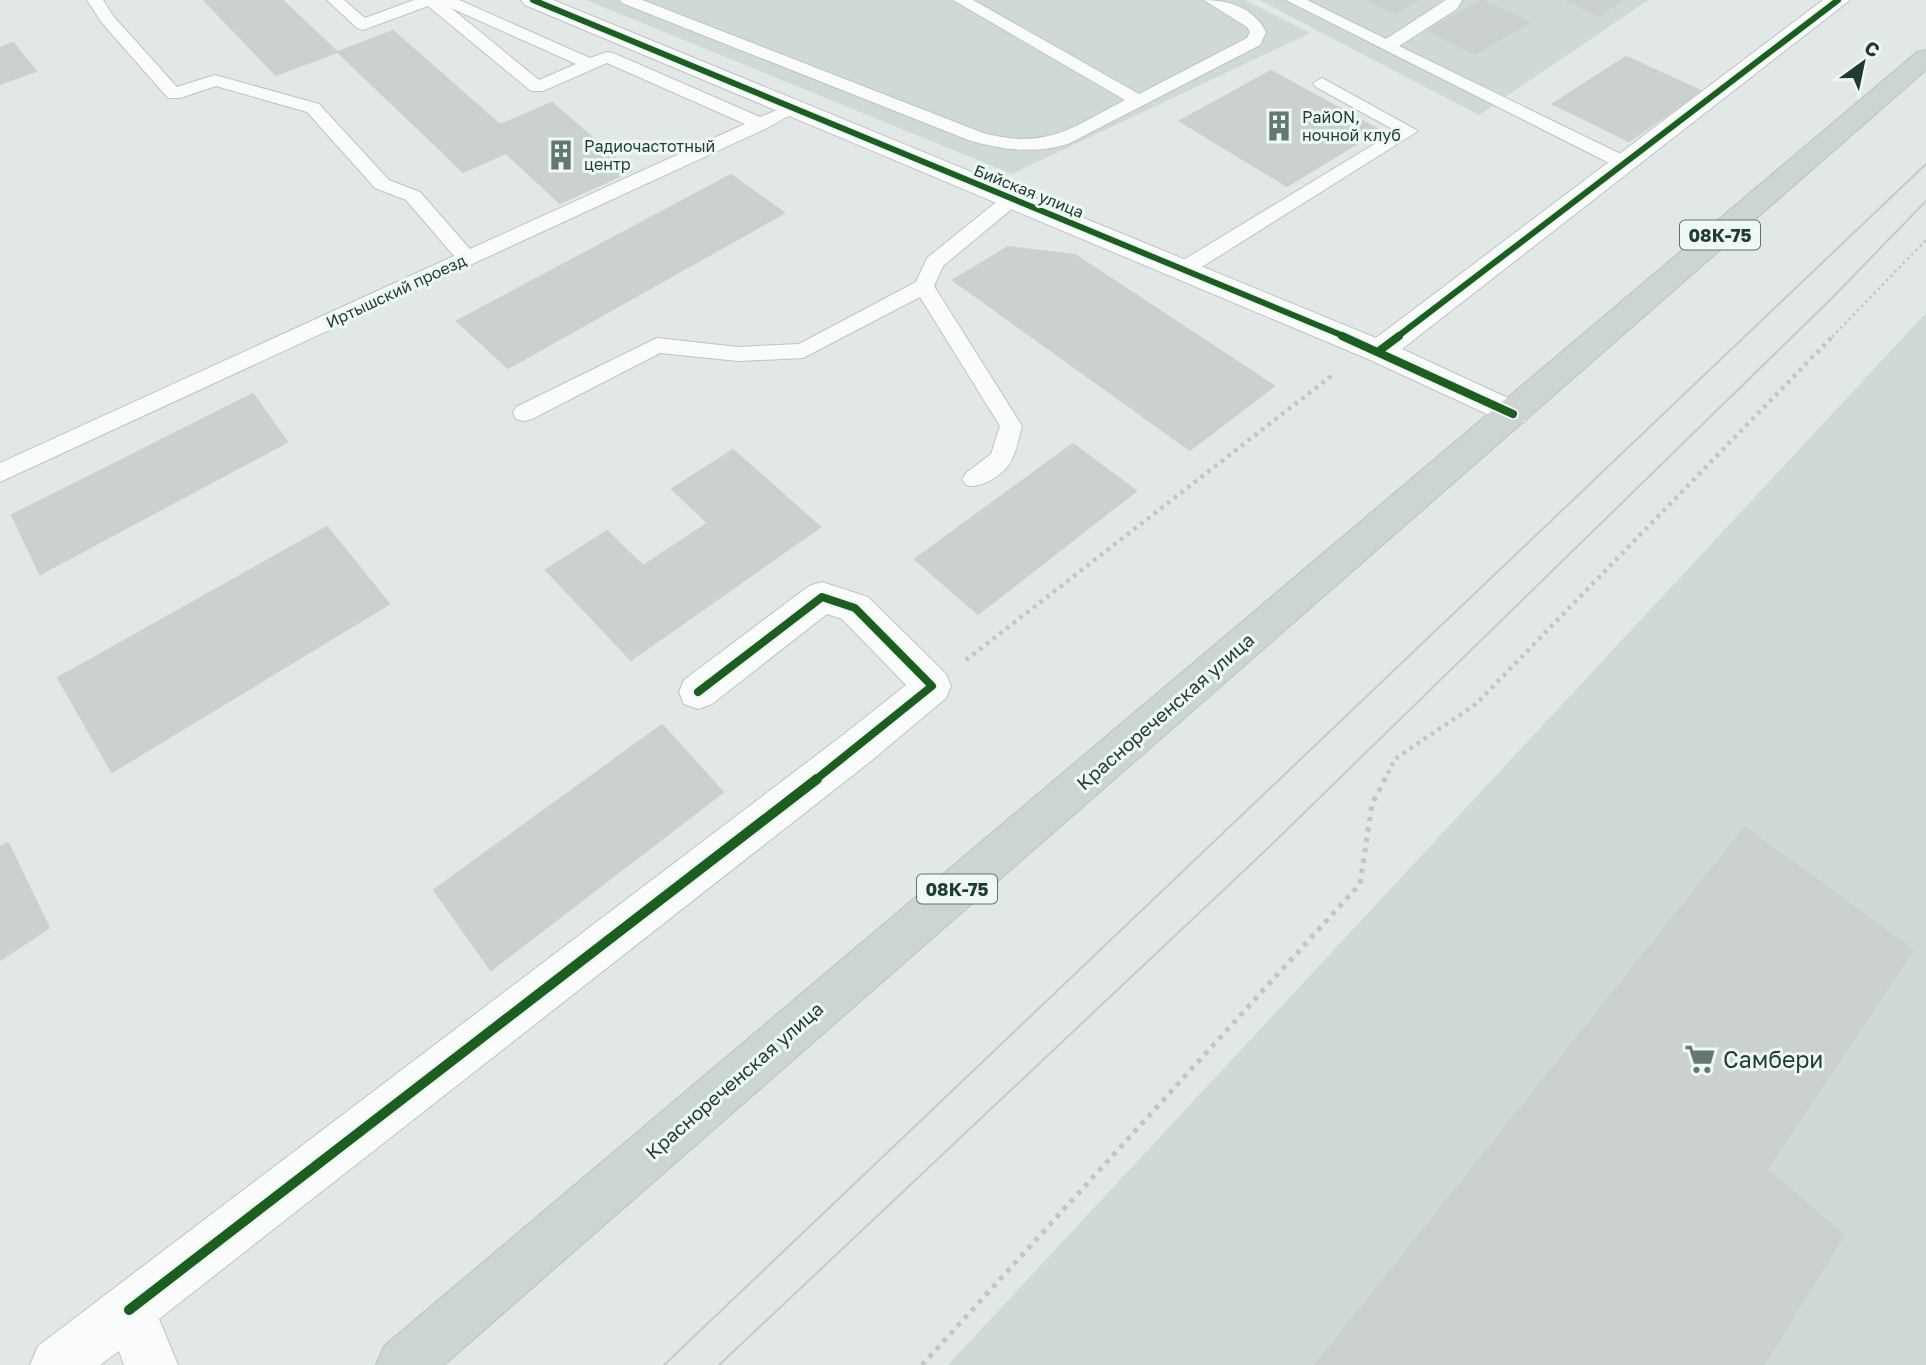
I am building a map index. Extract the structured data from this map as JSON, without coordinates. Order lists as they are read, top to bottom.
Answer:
{
  "streets": {
    "main road": ["08К-75", "Краснореченская улица"],
    "street": ["Бийская улица"],
    "lane": ["Иртышский проезд"]
  },
  "crossings": [
    ["Бийская улица", "Иртышский проезд"],
    ["Бийская улица", "Краснореченская улица"]
  ],
  "places": {
    "building": ["РайON, ночной клуб", "Радиочастотный центр"],
    "supermarket": ["Самбери"]
  },
  "north": "top right"
}
